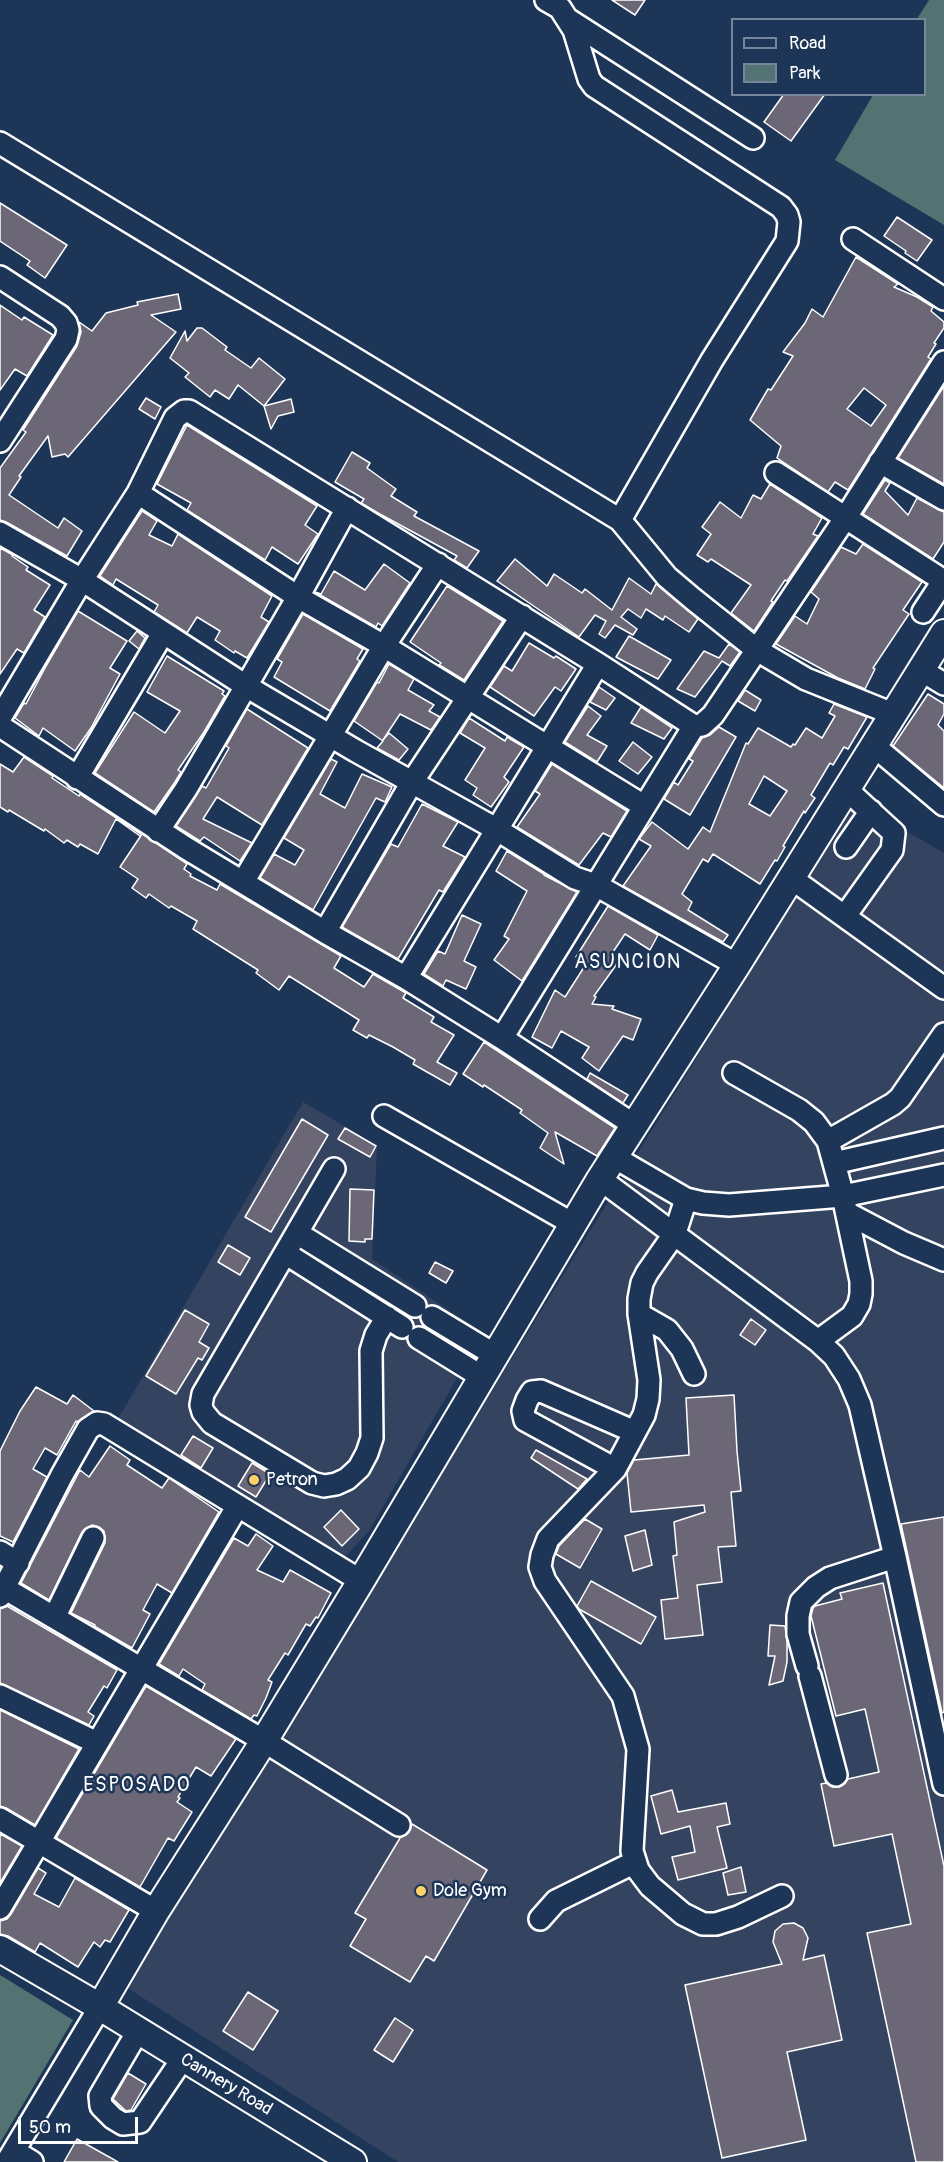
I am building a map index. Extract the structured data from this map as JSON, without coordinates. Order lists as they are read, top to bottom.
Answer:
{
  "streets": {
    "main road": ["Cannery Road"]
  },
  "districts": ["ASUNCION", "ESPOSADO"],
  "places": ["Petron", "Dole Gym"],
  "legend": ["Road", "Park"],
  "scale_bar": "50 m"
}
